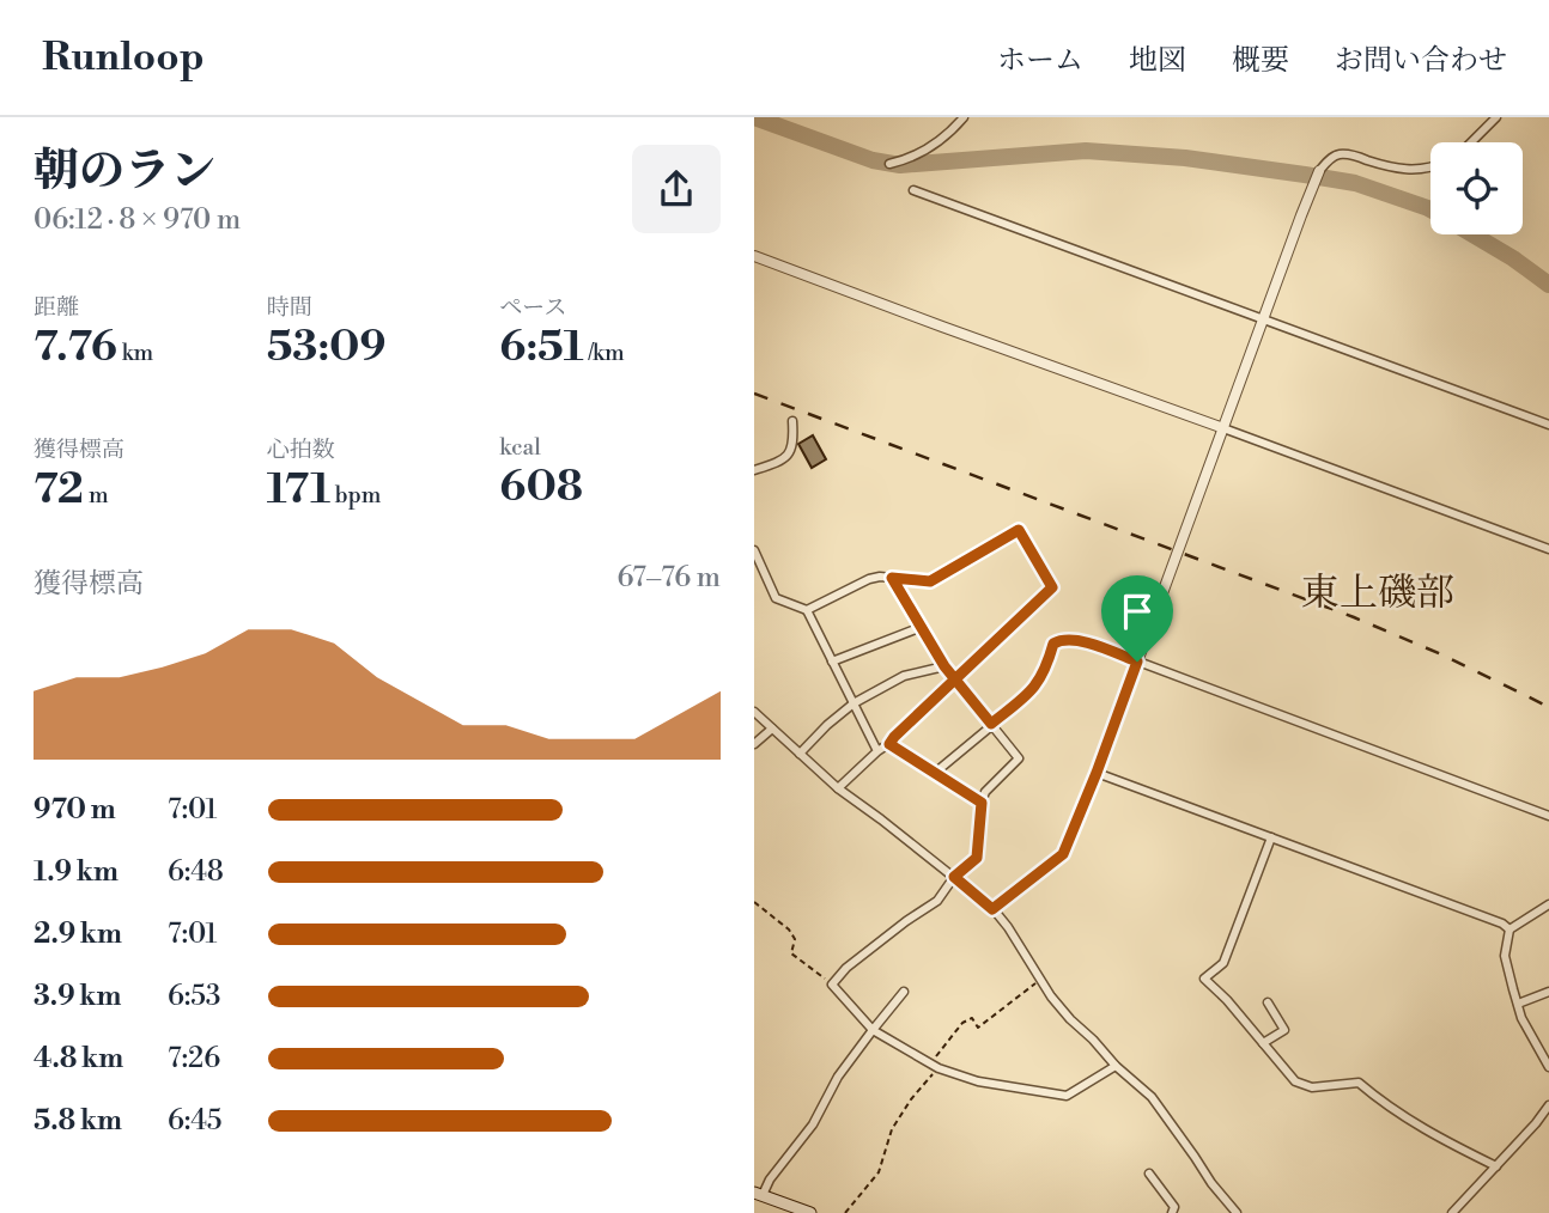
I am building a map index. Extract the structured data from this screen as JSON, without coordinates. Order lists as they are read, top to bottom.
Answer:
{
  "districts": ["東上磯部"],
  "page": {
    "header": "Runloop",
    "nav": [
      "ホーム",
      "地図",
      "概要",
      "お問い合わせ"
    ],
    "heading": ["朝のラン", "06:12 · 8 × 970 m"],
    "stats": [
      ["距離", "7.76 km"],
      ["時間", "53:09"],
      ["ペース", "6:51 /km"],
      ["獲得標高", "72 m"],
      ["心拍数", "171 bpm"],
      ["kcal", "608"]
    ],
    "chart": ["獲得標高", "67–76 m"],
    "list": [
      {
        "name": "970 m",
        "note": "7:01"
      },
      {
        "name": "1.9 km",
        "note": "6:48"
      },
      {
        "name": "2.9 km",
        "note": "7:01"
      },
      {
        "name": "3.9 km",
        "note": "6:53"
      },
      {
        "name": "4.8 km",
        "note": "7:26"
      },
      {
        "name": "5.8 km",
        "note": "6:45"
      }
    ]
  }
}
